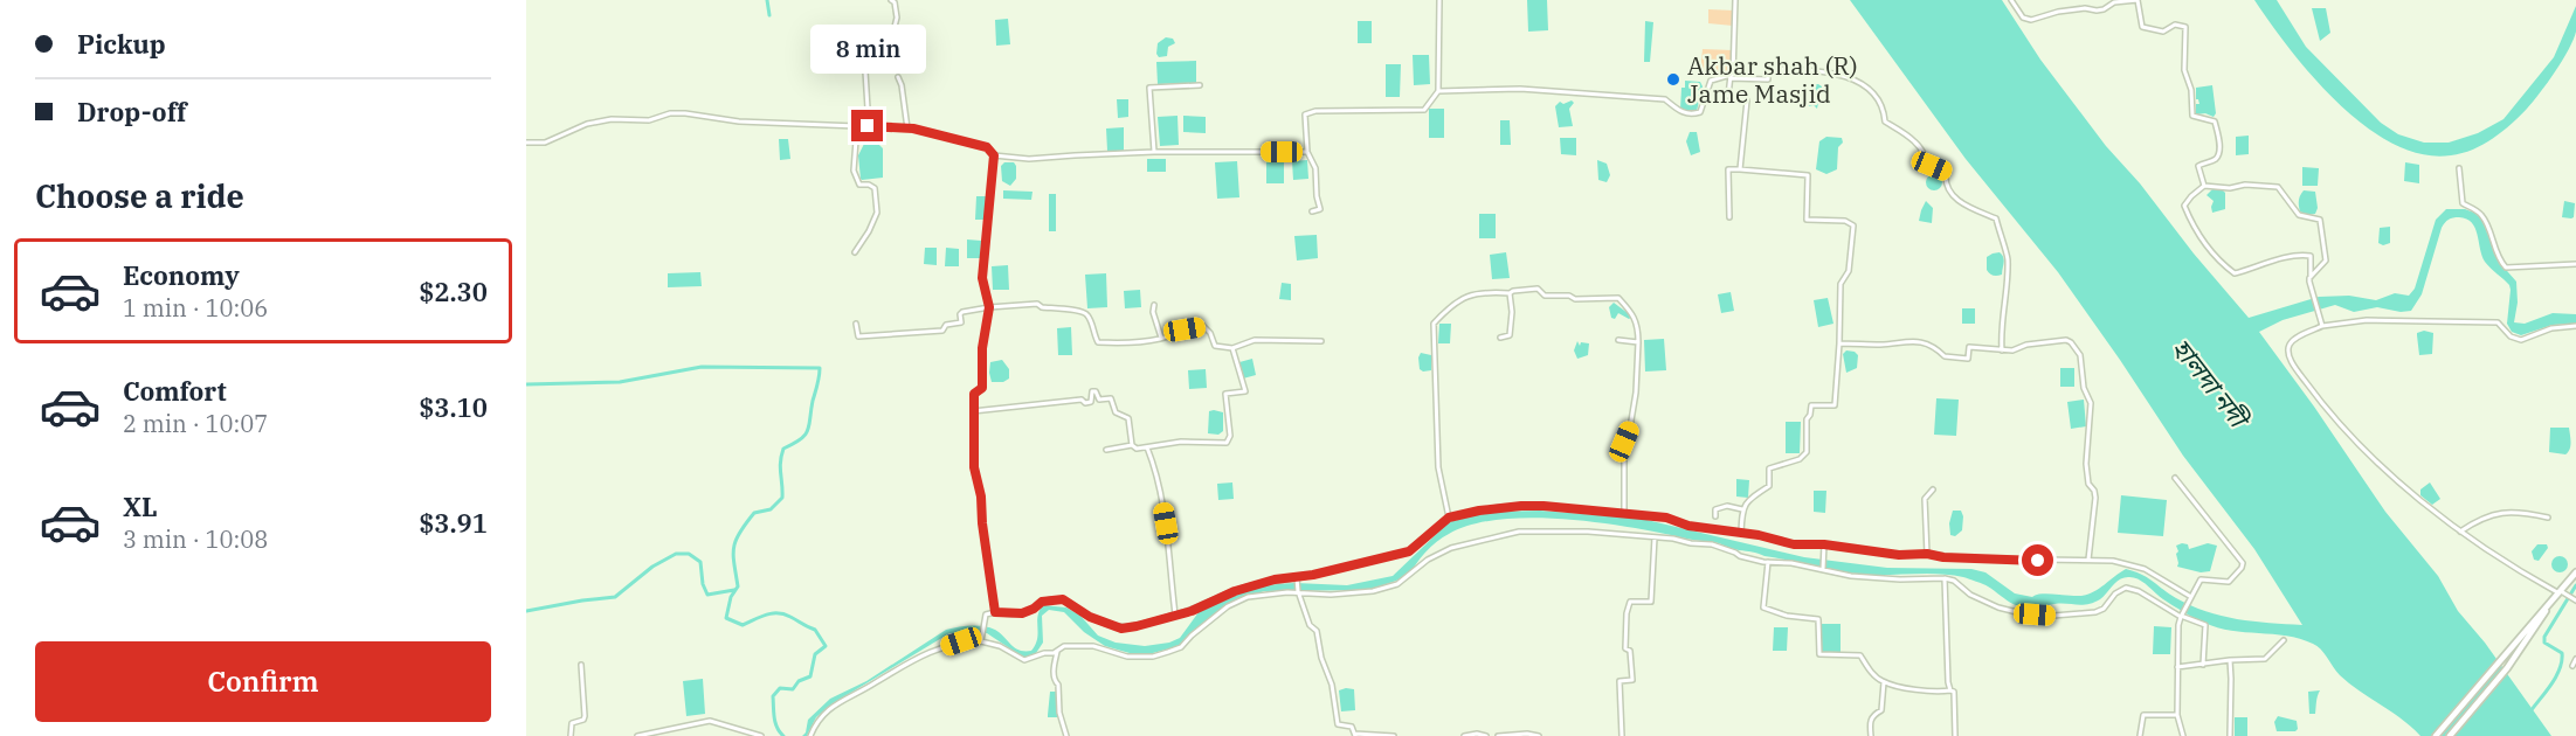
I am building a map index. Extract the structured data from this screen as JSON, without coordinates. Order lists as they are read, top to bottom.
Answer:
{
  "water": ["হালদা নদী"],
  "places": ["Akbar shah (R) Jame Masjid"],
  "page": {
    "banner": ["Pickup", "Drop-off"],
    "bubble": "8 min",
    "heading": "Choose a ride",
    "list": [
      {
        "name": "Economy",
        "note": "1 min · 10:06",
        "value": "$2.30"
      },
      {
        "name": "Comfort",
        "note": "2 min · 10:07",
        "value": "$3.10"
      },
      {
        "name": "XL",
        "note": "3 min · 10:08",
        "value": "$3.91"
      }
    ],
    "buttons": "Confirm"
  }
}
